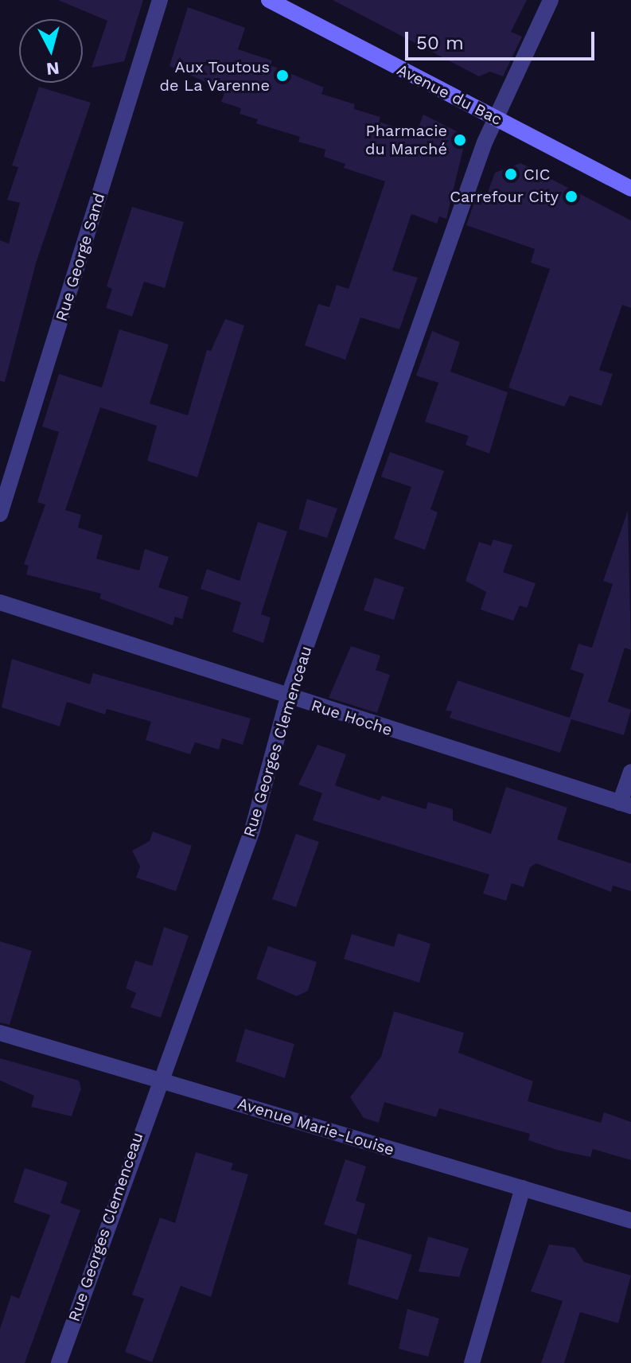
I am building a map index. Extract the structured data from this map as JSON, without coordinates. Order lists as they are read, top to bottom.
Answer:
{
  "streets": {
    "main road": ["Avenue du Bac"],
    "street": [
      "Rue George Sand",
      "Rue Hoche",
      "Rue Georges Clemenceau",
      "Avenue Marie-Louise"
    ]
  },
  "crossings": [
    ["Avenue du Bac", "Rue Georges Clemenceau"],
    ["Rue Hoche", "Rue Georges Clemenceau"],
    ["Rue Georges Clemenceau", "Avenue Marie-Louise"]
  ],
  "places": [
    "Aux Toutous de La Varenne",
    "Pharmacie du Marché",
    "CIC",
    "Carrefour City"
  ],
  "scale_bar": "50 m",
  "north": "bottom"
}
